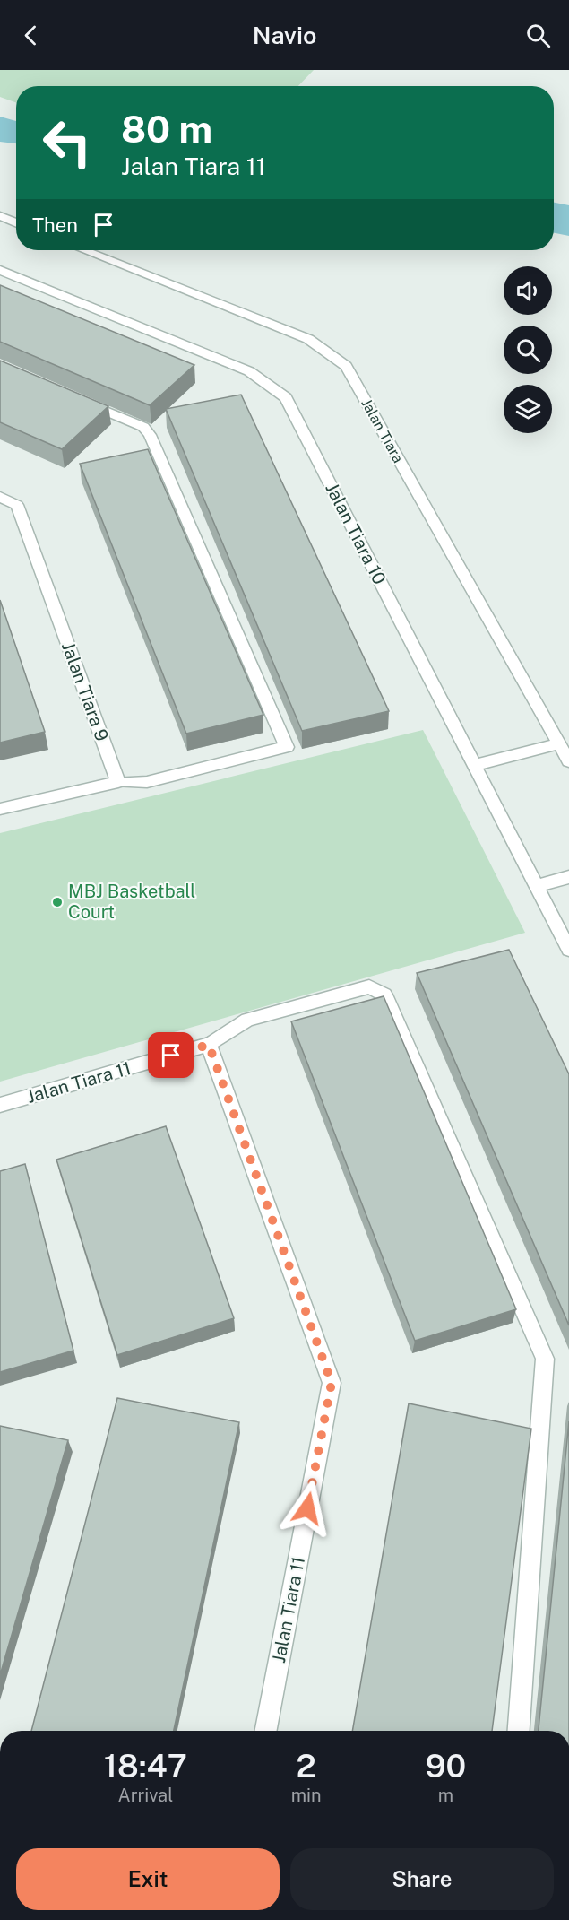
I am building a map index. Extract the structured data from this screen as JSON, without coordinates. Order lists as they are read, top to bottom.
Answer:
{
  "streets": {
    "street": [
      "Jalan Tiara",
      "Jalan Tiara 10",
      "Jalan Tiara 9",
      "Jalan Tiara 11"
    ]
  },
  "places": ["MBJ Basketball Court"],
  "page": {
    "header": "Navio",
    "turn": ["80 m", "Jalan Tiara 11"],
    "then": "Then",
    "eta": [
      "18:47",
      "Arrival",
      "2",
      "min",
      "90",
      "m"
    ],
    "buttons": ["Exit", "Share"]
  }
}
